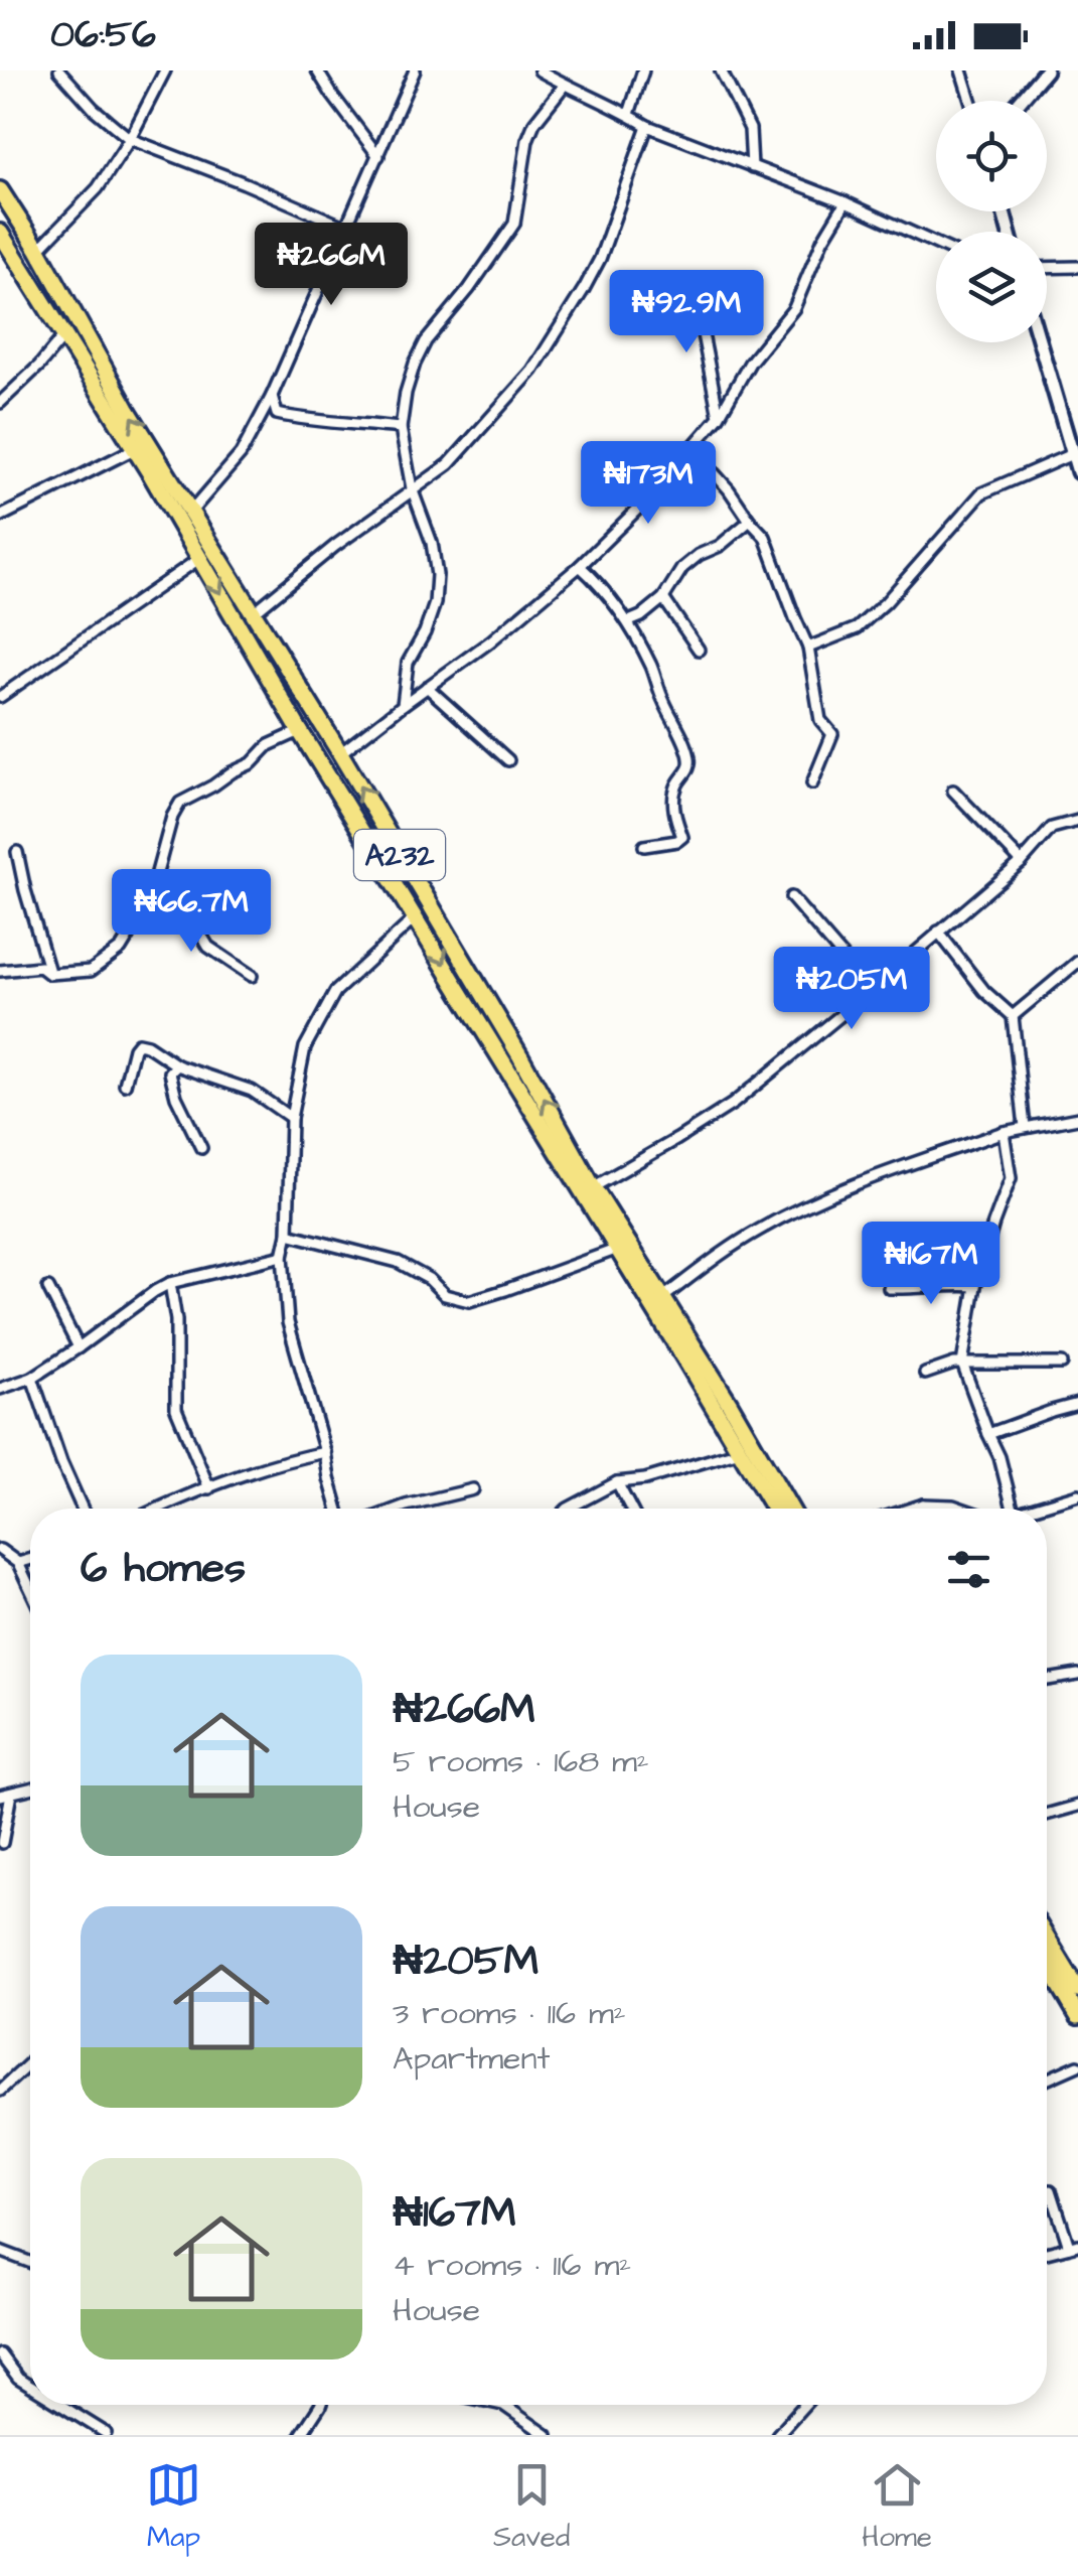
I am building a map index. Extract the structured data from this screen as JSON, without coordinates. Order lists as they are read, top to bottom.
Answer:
{
  "streets": {
    "highway": ["A232"]
  },
  "page": {
    "status": "06:56",
    "price": [
      "₦266M",
      "₦92.9M",
      "₦173M",
      "₦66.7M",
      "₦205M",
      "₦167M"
    ],
    "heading": "6 homes",
    "list": [
      {
        "name": "₦266M",
        "note": "5 rooms · 168 m² · House"
      },
      {
        "name": "₦205M",
        "note": "3 rooms · 116 m² · Apartment"
      },
      {
        "name": "₦167M",
        "note": "4 rooms · 116 m² · House"
      }
    ],
    "tabs": ["Map", "Saved", "Home"]
  }
}
